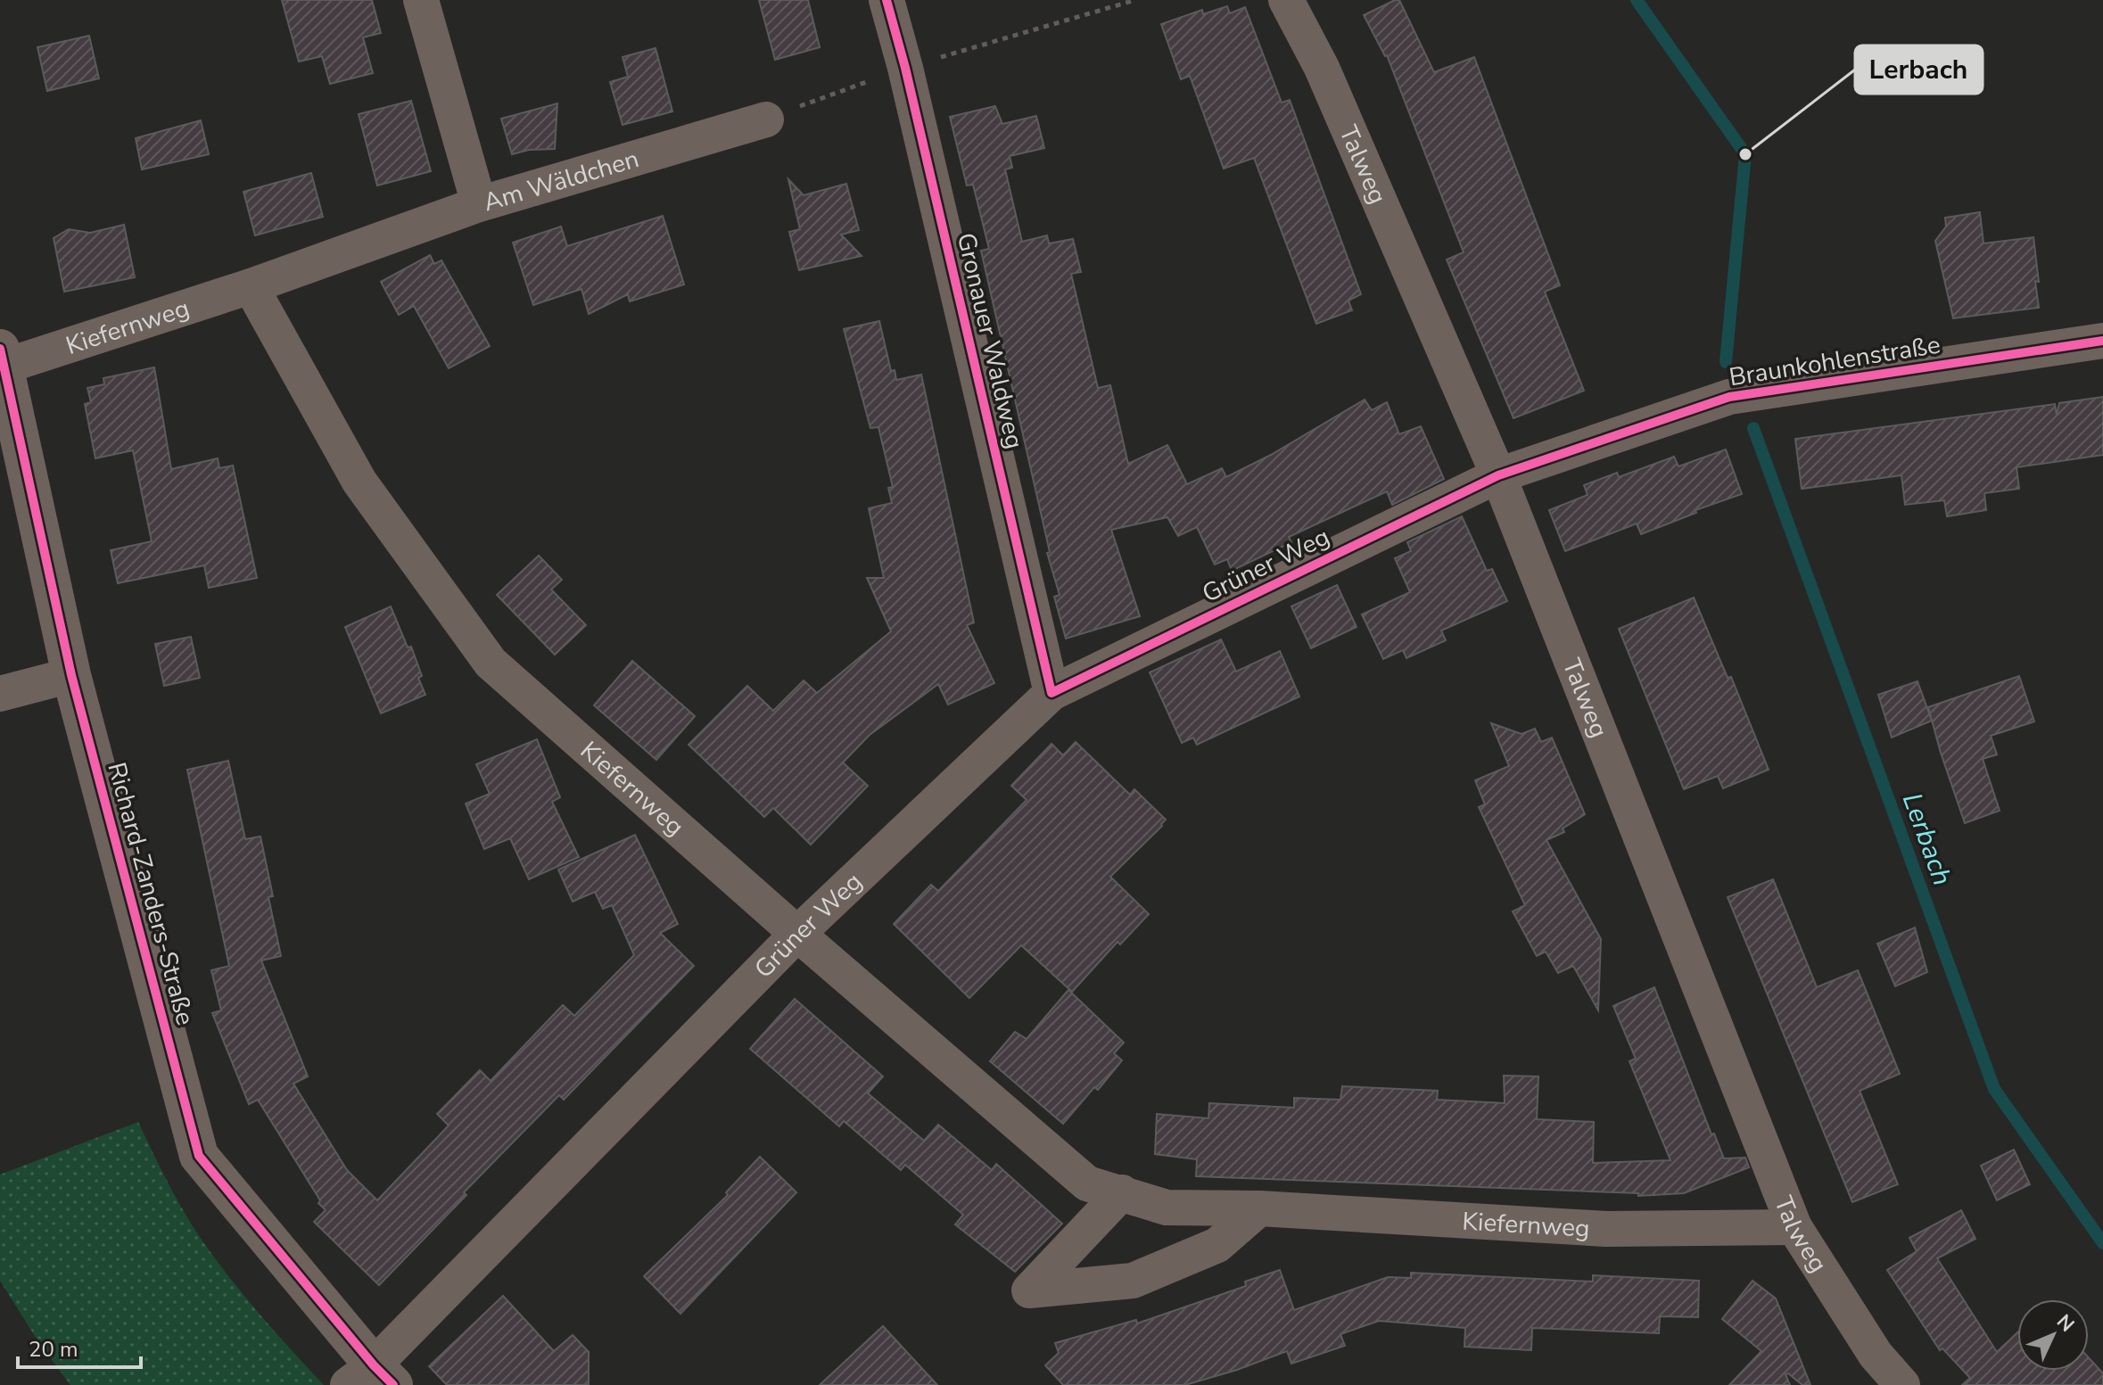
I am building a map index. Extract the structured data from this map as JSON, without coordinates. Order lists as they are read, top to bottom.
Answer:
{
  "streets": {
    "street": [
      "Talweg",
      "Am Wäldchen",
      "Kiefernweg",
      "Gronauer Waldweg",
      "Braunkohlenstraße",
      "Grüner Weg",
      "Richard-Zanders-Straße"
    ]
  },
  "crossings": [
    ["Talweg", "Kiefernweg"],
    ["Talweg", "Braunkohlenstraße"],
    ["Talweg", "Grüner Weg"],
    ["Am Wäldchen", "Kiefernweg"],
    ["Kiefernweg", "Grüner Weg"],
    ["Kiefernweg", "Richard-Zanders-Straße"],
    ["Gronauer Waldweg", "Grüner Weg"],
    ["Braunkohlenstraße", "Grüner Weg"],
    ["Grüner Weg", "Richard-Zanders-Straße"]
  ],
  "water": ["Lerbach"],
  "places": ["Lerbach"],
  "scale_bar": "20 m",
  "north": "top right"
}
